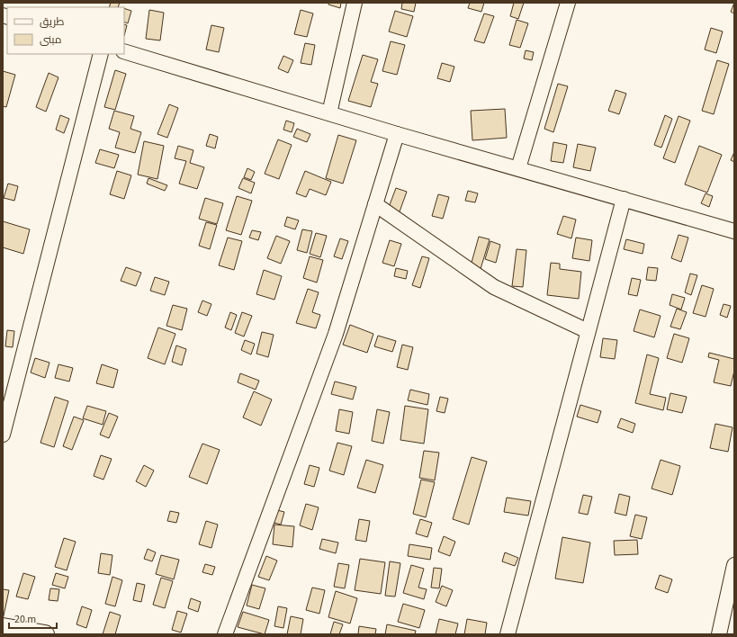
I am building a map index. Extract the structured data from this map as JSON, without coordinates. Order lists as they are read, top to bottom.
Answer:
{
  "legend": ["طريق", "مبنى"],
  "scale_bar": "20 m"
}
